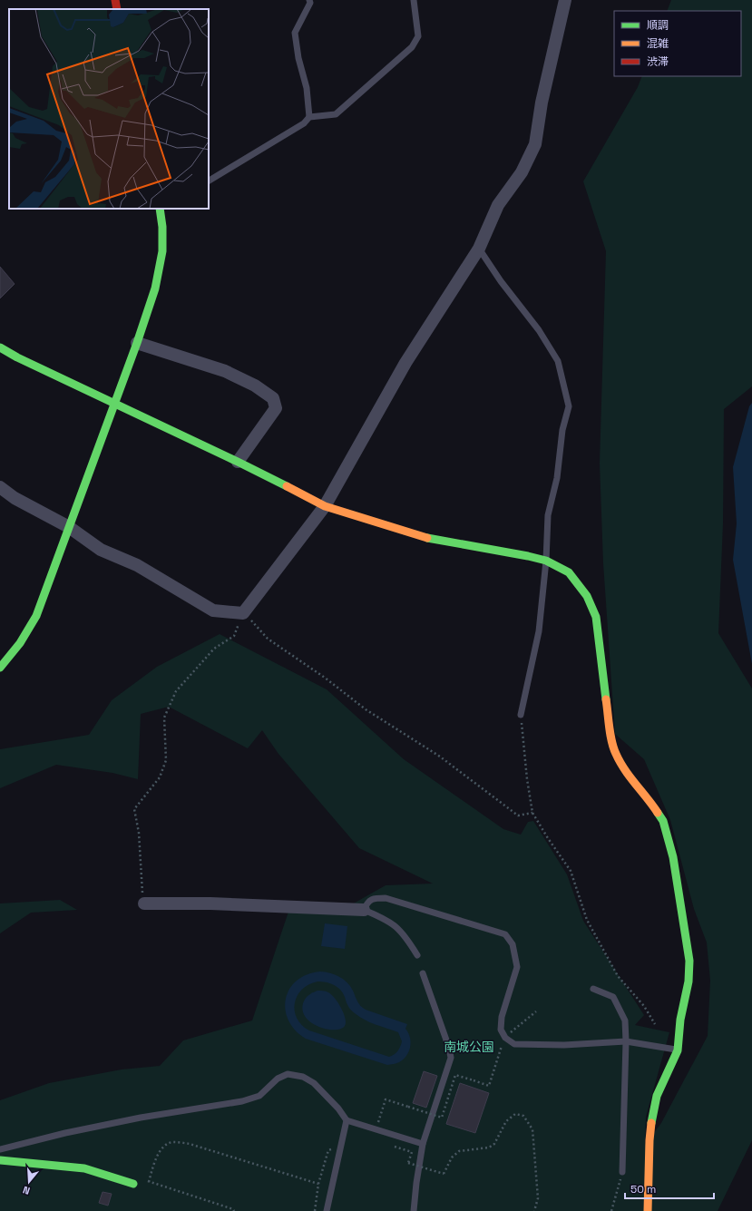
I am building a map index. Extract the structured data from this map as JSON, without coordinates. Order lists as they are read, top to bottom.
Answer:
{
  "parks": ["南城公園"],
  "legend": ["順調", "混雑", "渋滞"],
  "scale_bar": "50 m",
  "north": "bottom"
}
